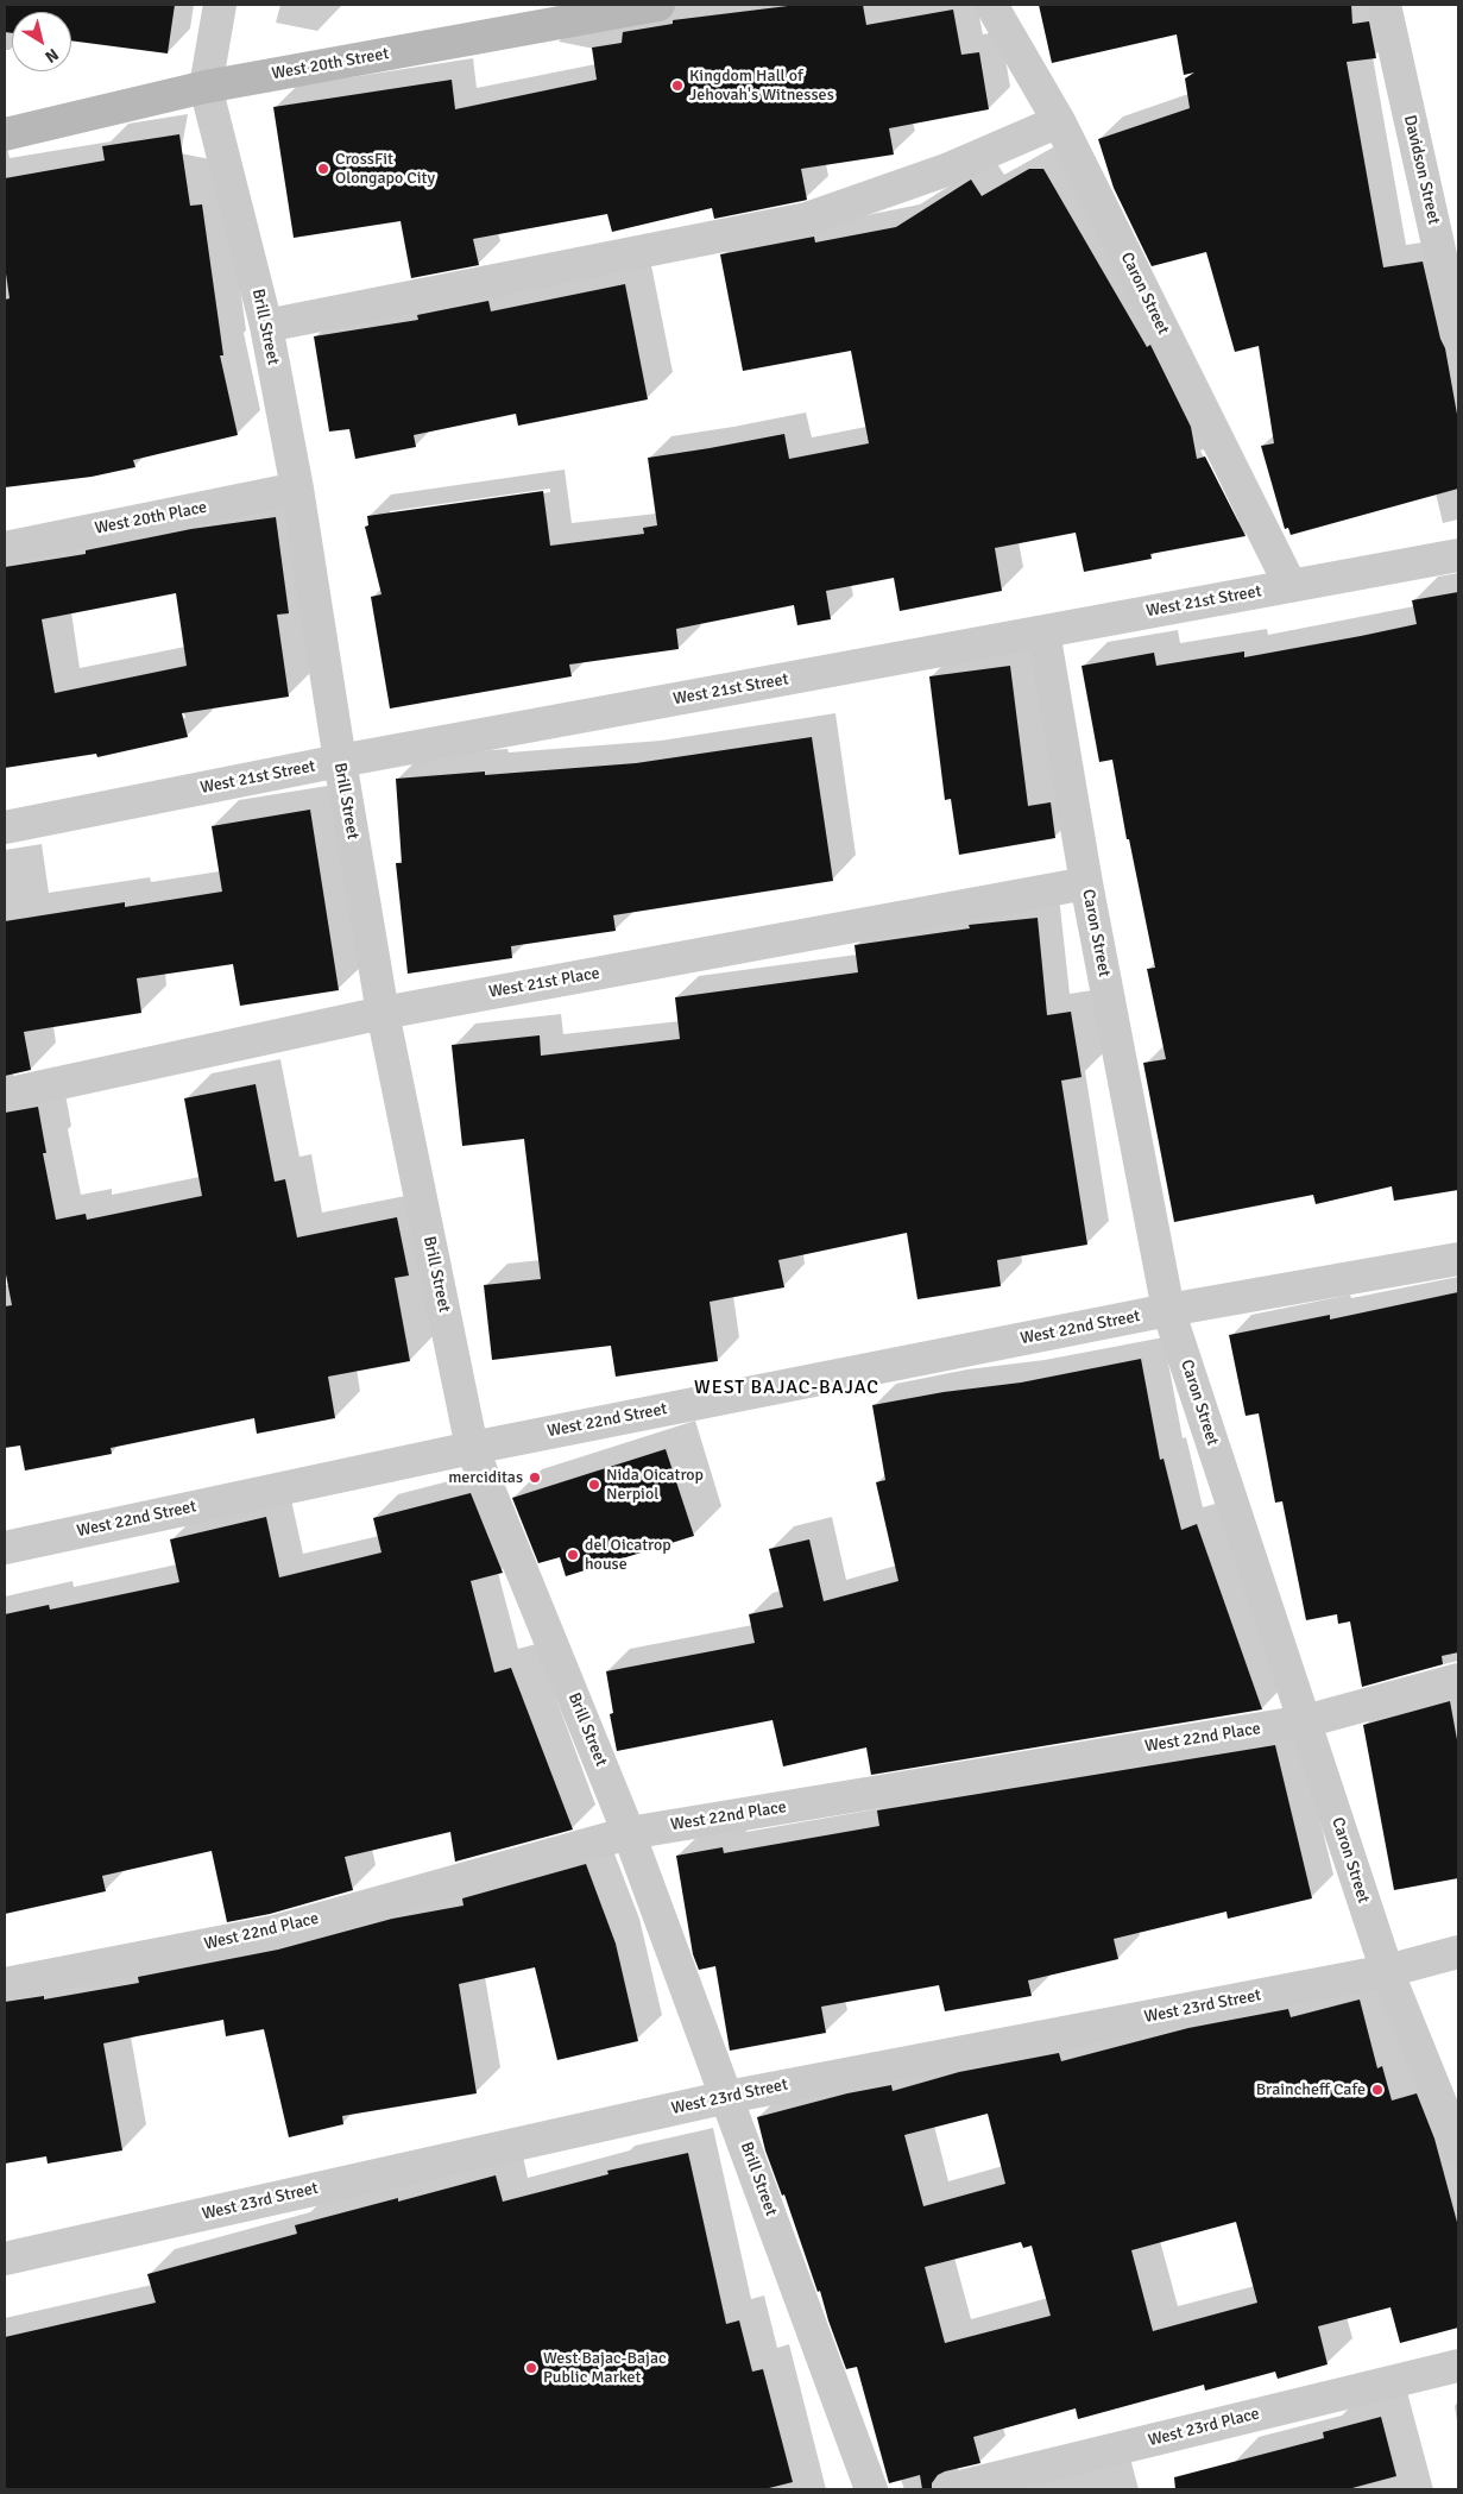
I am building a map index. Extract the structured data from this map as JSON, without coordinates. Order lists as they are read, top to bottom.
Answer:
{
  "streets": {
    "street": [
      "West 20th Street",
      "Davidson Street",
      "Caron Street",
      "Brill Street",
      "West 20th Place",
      "West 21st Street",
      "West 21st Place",
      "West 22nd Street",
      "West 22nd Place",
      "West 23rd Street",
      "West 23rd Place"
    ]
  },
  "crossings": [
    ["West 20th Street", "Brill Street"],
    ["Caron Street", "West 21st Street"],
    ["Caron Street", "West 21st Place"],
    ["Caron Street", "West 22nd Street"],
    ["Caron Street", "West 22nd Place"],
    ["Caron Street", "West 23rd Street"],
    ["Brill Street", "West 20th Place"],
    ["Brill Street", "West 21st Street"],
    ["Brill Street", "West 21st Place"],
    ["Brill Street", "West 22nd Street"],
    ["Brill Street", "West 22nd Place"],
    ["Brill Street", "West 23rd Street"]
  ],
  "districts": ["WEST BAJAC-BAJAC"],
  "places": [
    "Kingdom Hall of Jehovah's Witnesses",
    "CrossFit Olongapo City",
    "merciditas",
    "Nida Oicatrop Nerpiol",
    "del Oicatrop house",
    "Braincheff Cafe",
    "West Bajac-Bajac Public Market"
  ],
  "north": "bottom right"
}
